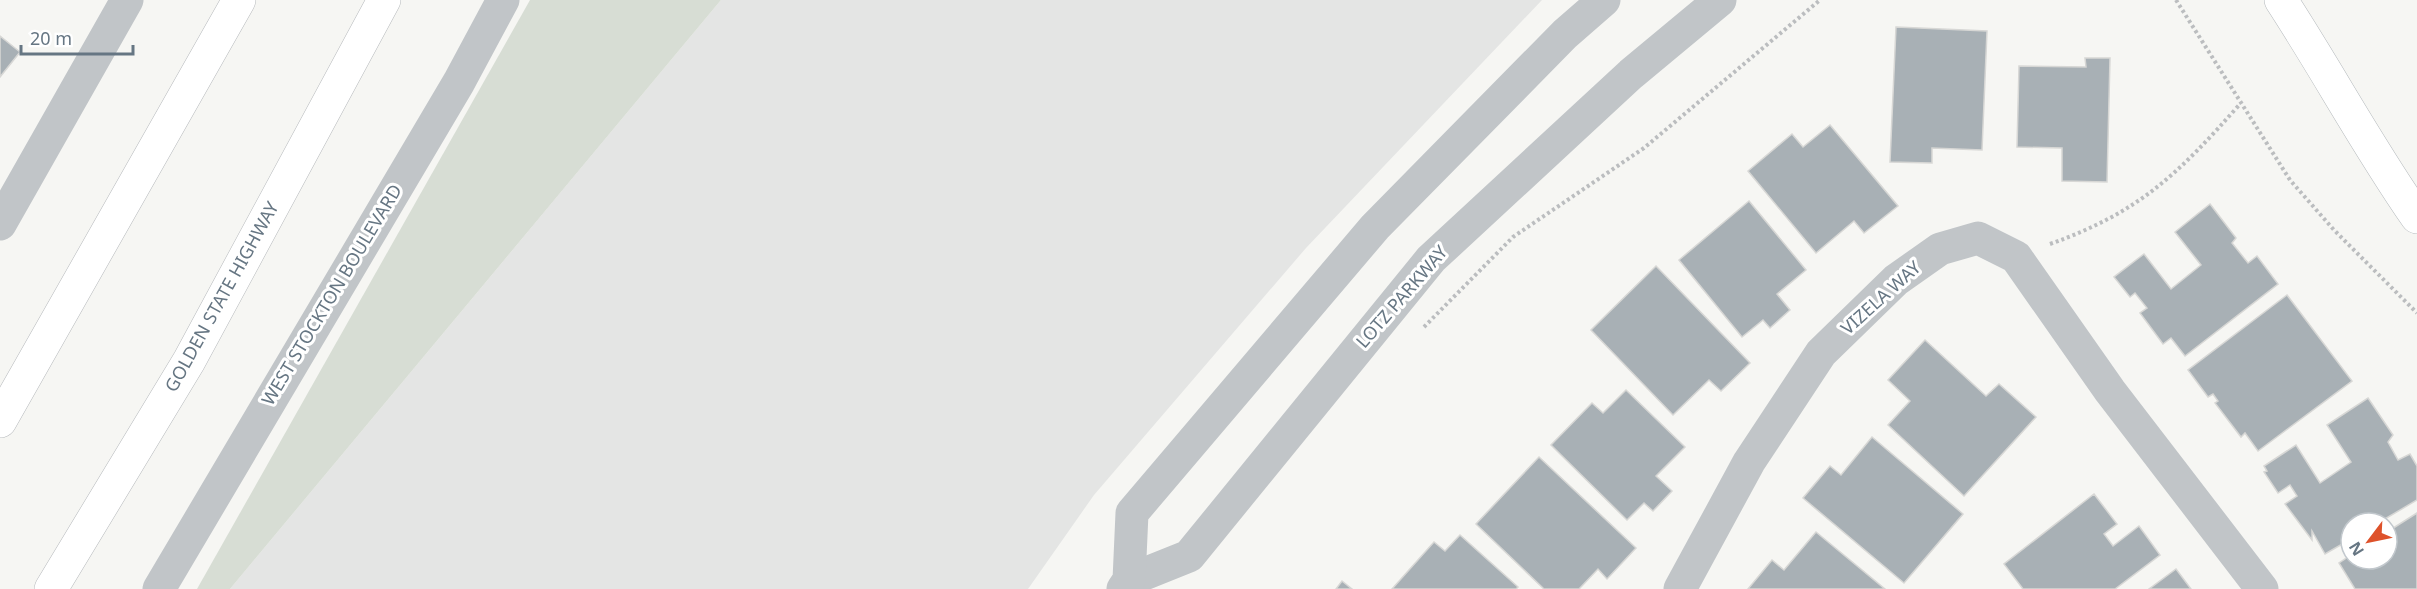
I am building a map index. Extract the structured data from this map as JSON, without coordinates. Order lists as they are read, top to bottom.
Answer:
{
  "streets": {
    "main road": ["GOLDEN STATE HIGHWAY"],
    "street": ["WEST STOCKTON BOULEVARD", "LOTZ PARKWAY", "VIZELA WAY"]
  },
  "scale_bar": "20 m",
  "north": "bottom left"
}
